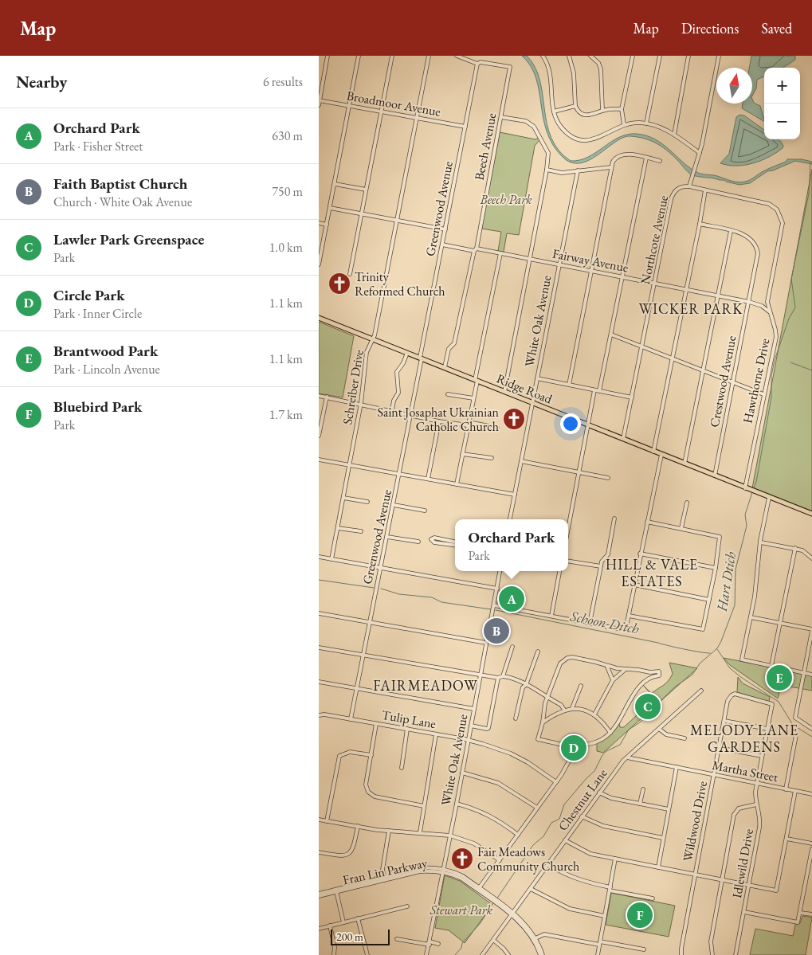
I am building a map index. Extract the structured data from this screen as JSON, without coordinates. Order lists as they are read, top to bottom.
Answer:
{
  "streets": {
    "main road": ["Ridge Road"],
    "street": [
      "Broadmoor Avenue",
      "Beech Avenue",
      "Greenwood Avenue",
      "Northcote Avenue",
      "Fairway Avenue",
      "White Oak Avenue",
      "Hawthorne Drive",
      "Crestwood Avenue",
      "Schreiber Drive",
      "Tulip Lane",
      "Martha Street",
      "Chestnut Lane",
      "Wildwood Drive",
      "Idlewild Drive",
      "Fran Lin Parkway"
    ]
  },
  "crossings": [
    ["Broadmoor Avenue", "Greenwood Avenue"],
    ["Broadmoor Avenue", "Schreiber Drive"],
    ["Beech Avenue", "Greenwood Avenue"],
    ["Beech Avenue", "Fairway Avenue"],
    ["Beech Avenue", "Ridge Road"],
    ["Greenwood Avenue", "Fairway Avenue"],
    ["Greenwood Avenue", "Ridge Road"],
    ["Greenwood Avenue", "Tulip Lane"],
    ["Northcote Avenue", "Fairway Avenue"],
    ["Northcote Avenue", "Hawthorne Drive"],
    ["Northcote Avenue", "Ridge Road"],
    ["Fairway Avenue", "White Oak Avenue"],
    ["Fairway Avenue", "Hawthorne Drive"],
    ["Fairway Avenue", "Crestwood Avenue"],
    ["White Oak Avenue", "Ridge Road"],
    ["White Oak Avenue", "Tulip Lane"],
    ["White Oak Avenue", "Fran Lin Parkway"],
    ["Hawthorne Drive", "Ridge Road"],
    ["Crestwood Avenue", "Ridge Road"],
    ["Schreiber Drive", "Ridge Road"],
    ["Martha Street", "Chestnut Lane"],
    ["Martha Street", "Wildwood Drive"],
    ["Martha Street", "Idlewild Drive"],
    ["Chestnut Lane", "Fran Lin Parkway"],
    ["Wildwood Drive", "Idlewild Drive"]
  ],
  "districts": [
    "WICKER PARK",
    "HILL & VALE ESTATES",
    "FAIRMEADOW",
    "MELODY LANE GARDENS"
  ],
  "water": ["Hart Dtich", "Schoon Ditch"],
  "parks": ["Beech Park", "Stewart Park"],
  "places": {
    "church": ["Trinity Reformed Church", "Saint Josaphat Ukrainian Catholic Church", "Fair Meadows Community Church"]
  },
  "scale_bar": "200 m",
  "north": "top",
  "page": {
    "header": "Map",
    "nav": ["Map", "Directions", "Saved"],
    "heading": ["Nearby", "6 results"],
    "map_buttons": ["+", "−"],
    "list": [
      {
        "mark": "A",
        "name": "Orchard Park",
        "note": "Park · Fisher Street",
        "value": "630 m"
      },
      {
        "mark": "B",
        "name": "Faith Baptist Church",
        "note": "Church · White Oak Avenue",
        "value": "750 m"
      },
      {
        "mark": "C",
        "name": "Lawler Park Greenspace",
        "note": "Park",
        "value": "1.0 km"
      },
      {
        "mark": "D",
        "name": "Circle Park",
        "note": "Park · Inner Circle",
        "value": "1.1 km"
      },
      {
        "mark": "E",
        "name": "Brantwood Park",
        "note": "Park · Lincoln Avenue",
        "value": "1.1 km"
      },
      {
        "mark": "F",
        "name": "Bluebird Park",
        "note": "Park",
        "value": "1.7 km"
      }
    ],
    "popup": ["Orchard Park", "Park"],
    "pins": [
      "A",
      "B",
      "E",
      "C",
      "D",
      "F"
    ],
    "scale": "200 m"
  }
}
